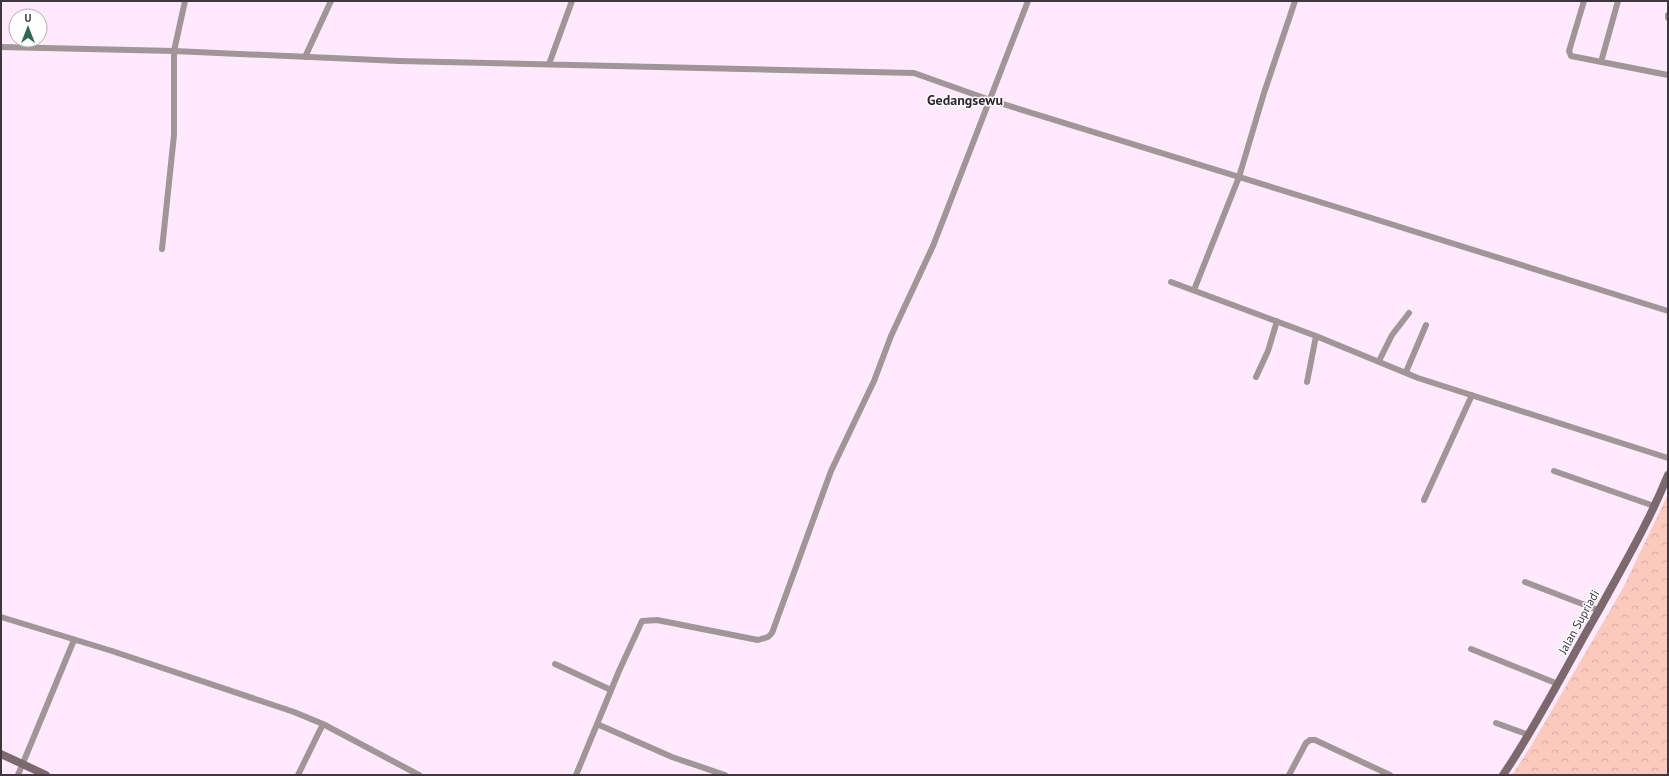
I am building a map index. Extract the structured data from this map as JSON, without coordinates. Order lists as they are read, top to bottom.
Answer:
{
  "streets": {
    "main road": ["Jalan Supriadi"]
  },
  "districts": ["Gedangsewu"],
  "north": "top"
}
